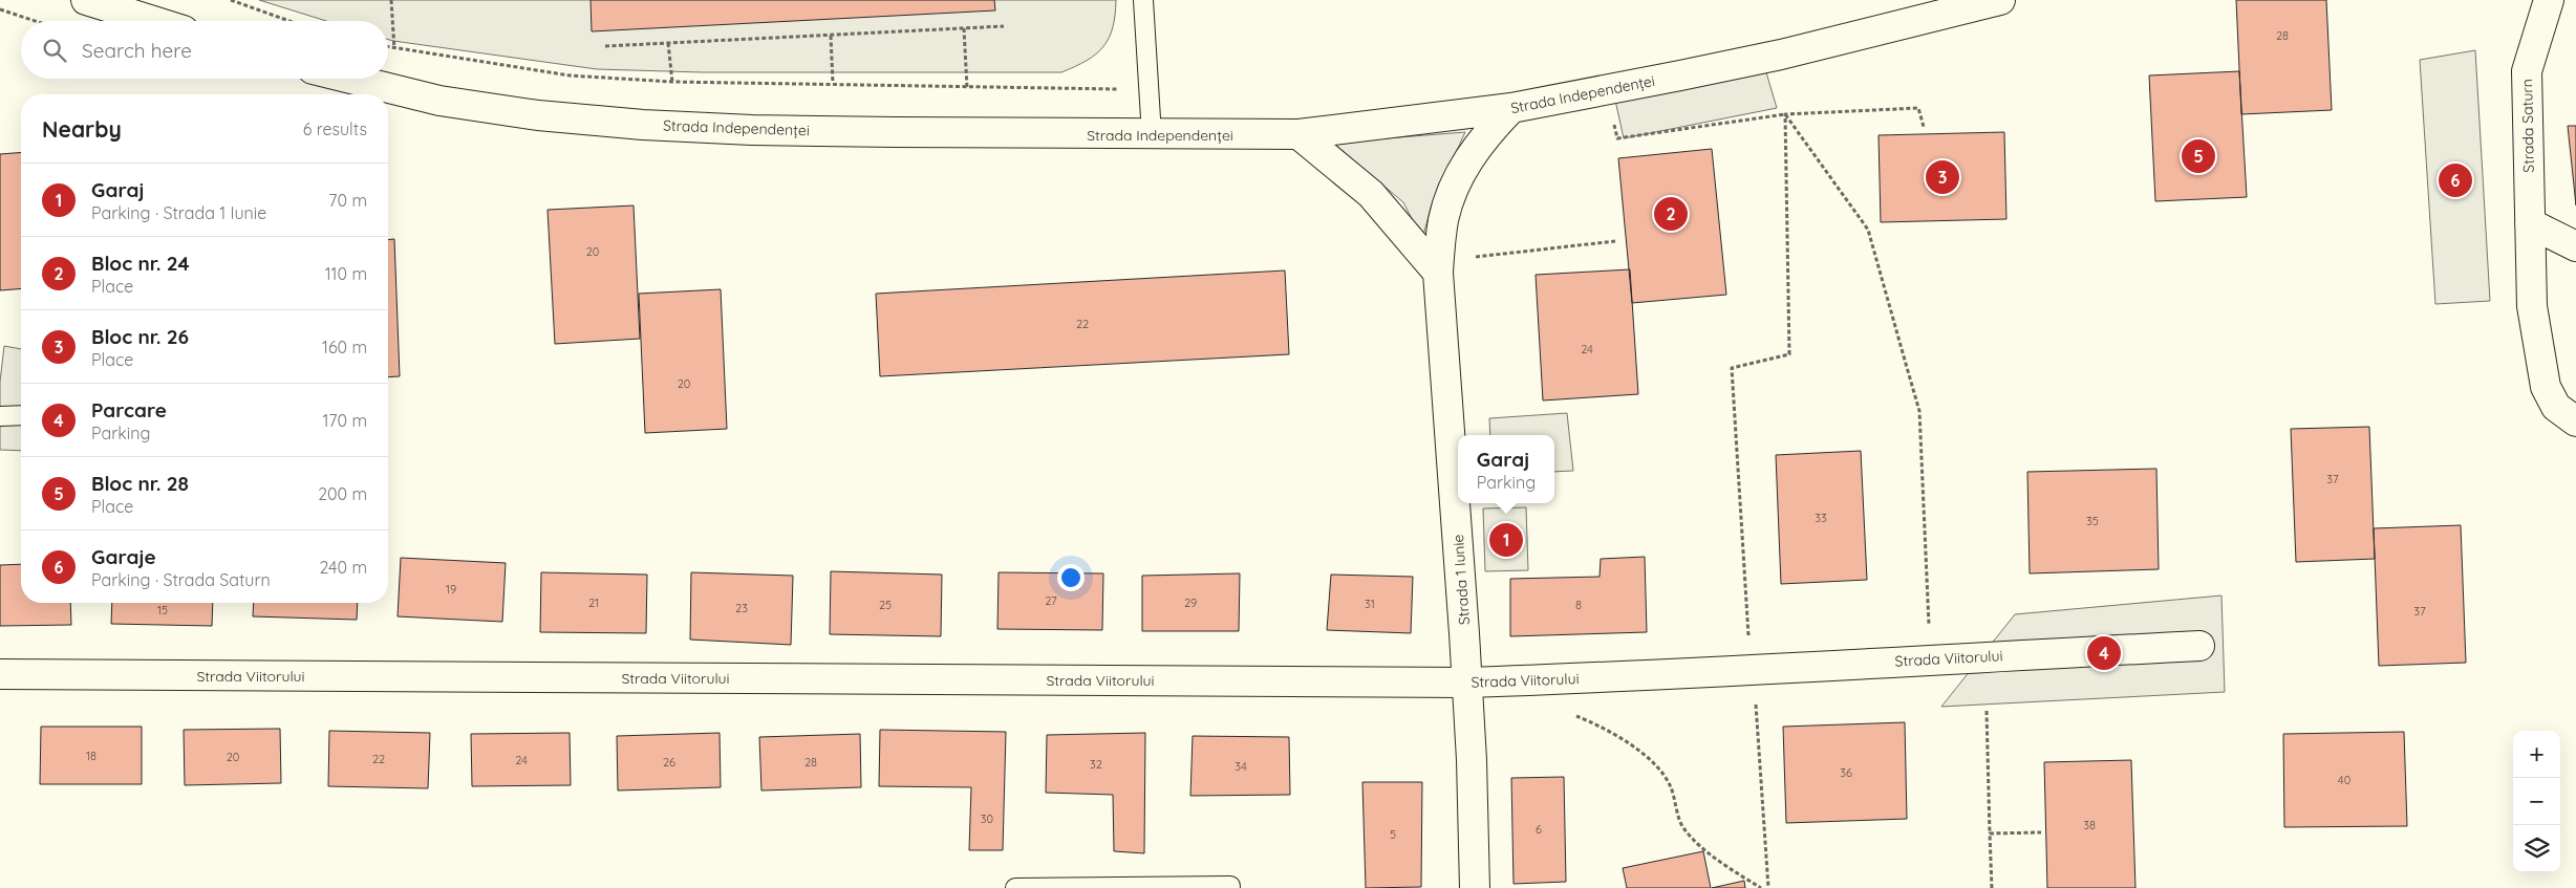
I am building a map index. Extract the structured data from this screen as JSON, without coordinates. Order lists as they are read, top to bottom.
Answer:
{
  "streets": {
    "street": [
      "Strada Independenței",
      "Strada Saturn",
      "Strada 1 Iunie",
      "Strada Viitorului"
    ]
  },
  "crossings": [
    ["Strada Independenței", "Strada 1 Iunie"],
    ["Strada 1 Iunie", "Strada Viitorului"]
  ],
  "house_numbers": [
    "28",
    "20",
    "22",
    "24",
    "20",
    "37",
    "33",
    "35",
    "19",
    "27",
    "21",
    "29",
    "31",
    "25",
    "8",
    "23",
    "15",
    "37",
    "18",
    "20",
    "22",
    "24",
    "26",
    "28",
    "32",
    "34",
    "36",
    "40",
    "30",
    "38",
    "6",
    "5"
  ],
  "page": {
    "search": "Search here",
    "heading": ["Nearby", "6 results"],
    "pins": [
      "5",
      "3",
      "6",
      "2",
      "1",
      "4"
    ],
    "list": [
      {
        "mark": "1",
        "name": "Garaj",
        "note": "Parking · Strada 1 Iunie",
        "value": "70 m"
      },
      {
        "mark": "2",
        "name": "Bloc nr. 24",
        "note": "Place",
        "value": "110 m"
      },
      {
        "mark": "3",
        "name": "Bloc nr. 26",
        "note": "Place",
        "value": "160 m"
      },
      {
        "mark": "4",
        "name": "Parcare",
        "note": "Parking",
        "value": "170 m"
      },
      {
        "mark": "5",
        "name": "Bloc nr. 28",
        "note": "Place",
        "value": "200 m"
      },
      {
        "mark": "6",
        "name": "Garaje",
        "note": "Parking · Strada Saturn",
        "value": "240 m"
      }
    ],
    "popup": ["Garaj", "Parking"],
    "map_buttons": ["+", "−"]
  }
}
